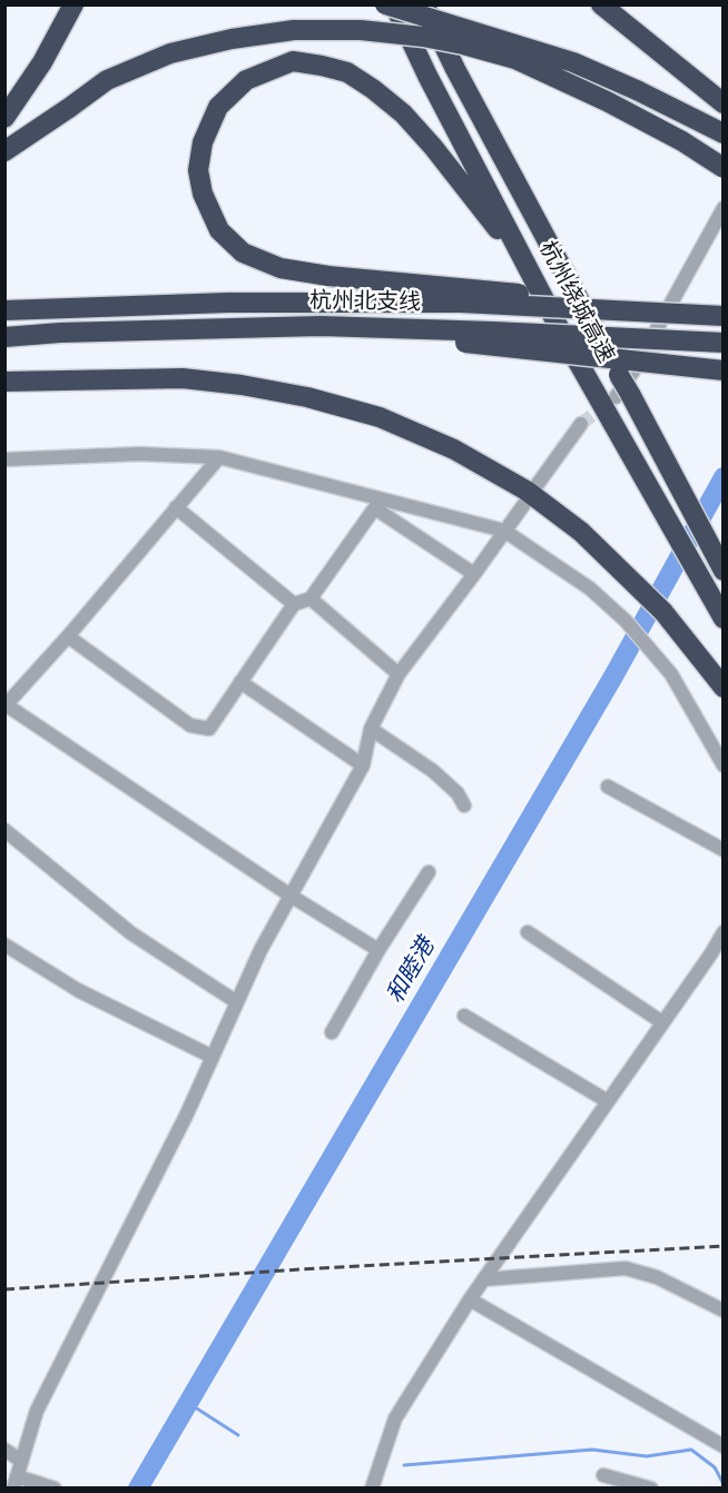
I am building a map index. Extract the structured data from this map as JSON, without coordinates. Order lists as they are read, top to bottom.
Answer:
{
  "streets": {
    "highway": ["杭州北支线", "杭州绕城高速"]
  },
  "water": ["和睦港"]
}
